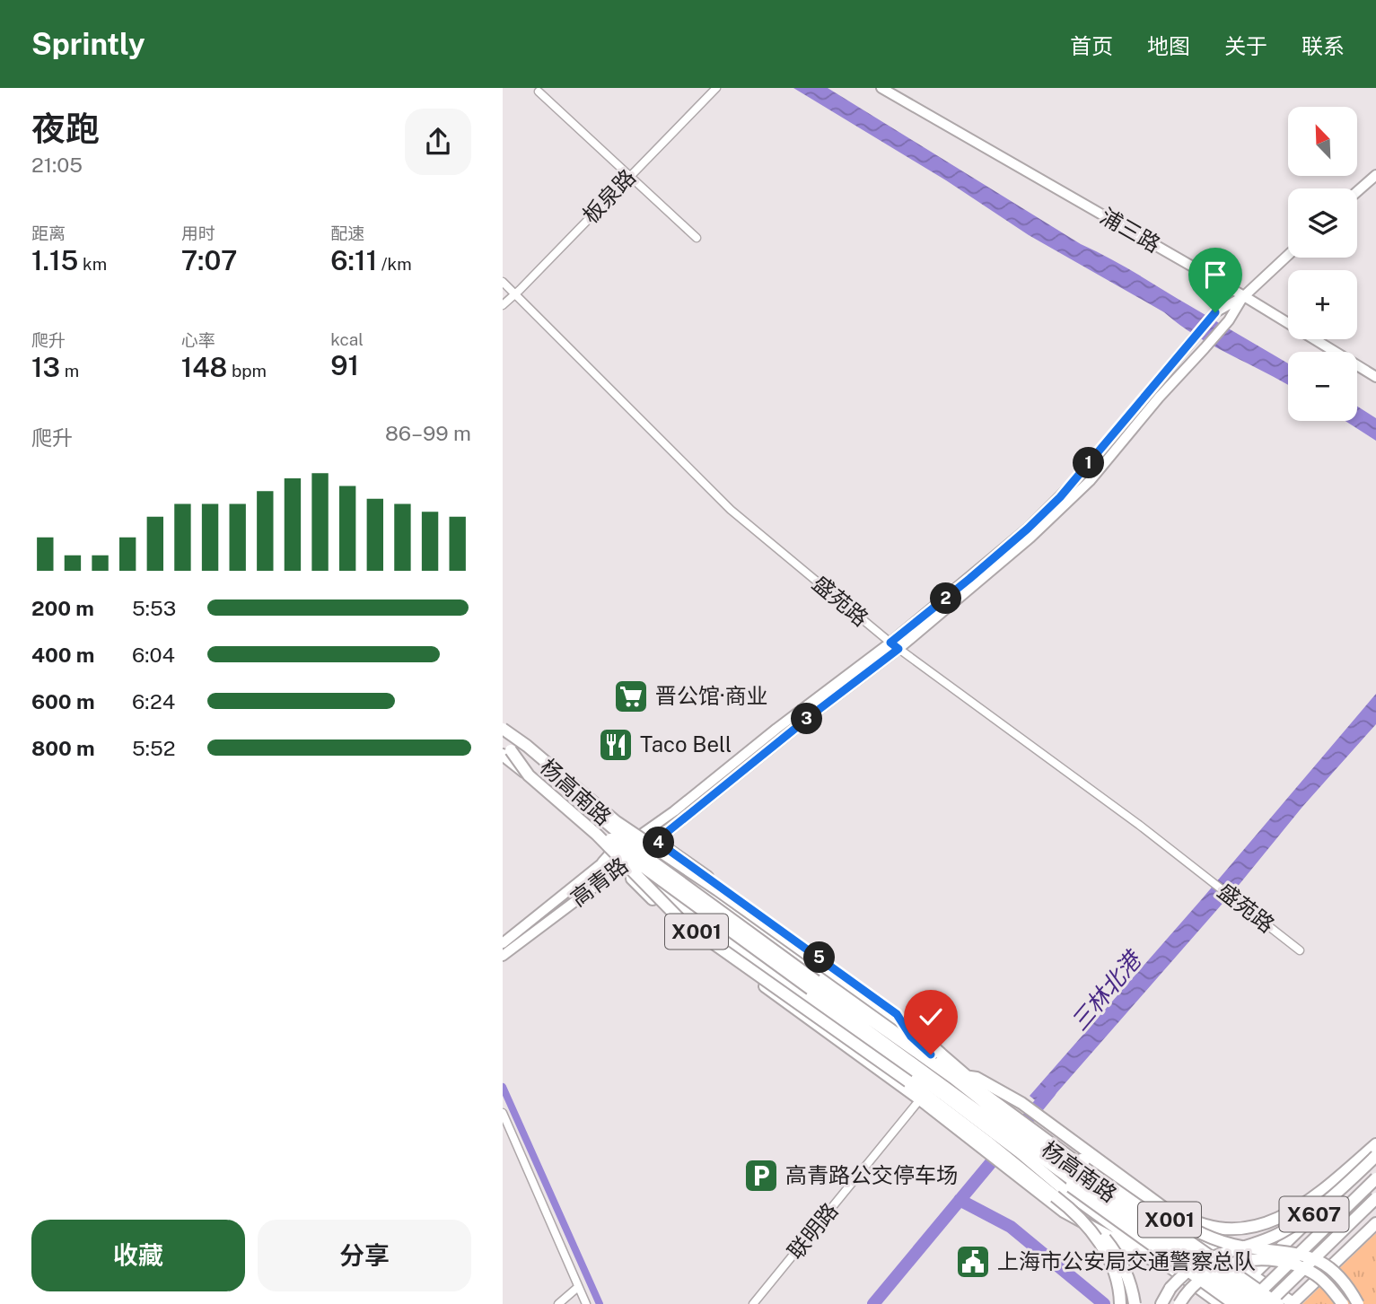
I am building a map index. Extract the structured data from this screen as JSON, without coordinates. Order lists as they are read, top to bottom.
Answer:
{
  "streets": {
    "main road": [
      "浦三路",
      "杨高南路",
      "高青路",
      "X001",
      "X607"
    ],
    "street": ["板泉路", "盛苑路", "联明路"]
  },
  "crossings": [
    ["板泉路", "盛苑路"],
    ["浦三路", "高青路"],
    ["盛苑路", "高青路"],
    ["杨高南路", "高青路"],
    ["杨高南路", "X001"],
    ["杨高南路", "X607"],
    ["杨高南路", "联明路"],
    ["高青路", "X001"],
    ["X001", "联明路"]
  ],
  "water": ["三林北港"],
  "places": {
    "supermarket": ["晋公馆·商业"],
    "restaurant": ["Taco Bell"],
    "parking": ["高青路公交停车场"],
    "public building": ["上海市公安局交通警察总队"]
  },
  "north": "top left",
  "page": {
    "header": "Sprintly",
    "nav": [
      "首页",
      "地图",
      "关于",
      "联系"
    ],
    "heading": ["夜跑", "21:05"],
    "map_buttons": ["+", "−"],
    "stats": [
      ["距离", "1.15 km"],
      ["用时", "7:07"],
      ["配速", "6:11 /km"],
      ["爬升", "13 m"],
      ["心率", "148 bpm"],
      ["kcal", "91"]
    ],
    "chart": ["爬升", "86–99 m"],
    "pins": [
      "1",
      "2",
      "3",
      "4",
      "5"
    ],
    "list": [
      {
        "name": "200 m",
        "note": "5:53"
      },
      {
        "name": "400 m",
        "note": "6:04"
      },
      {
        "name": "600 m",
        "note": "6:24"
      },
      {
        "name": "800 m",
        "note": "5:52"
      }
    ],
    "buttons": ["收藏", "分享"]
  }
}
